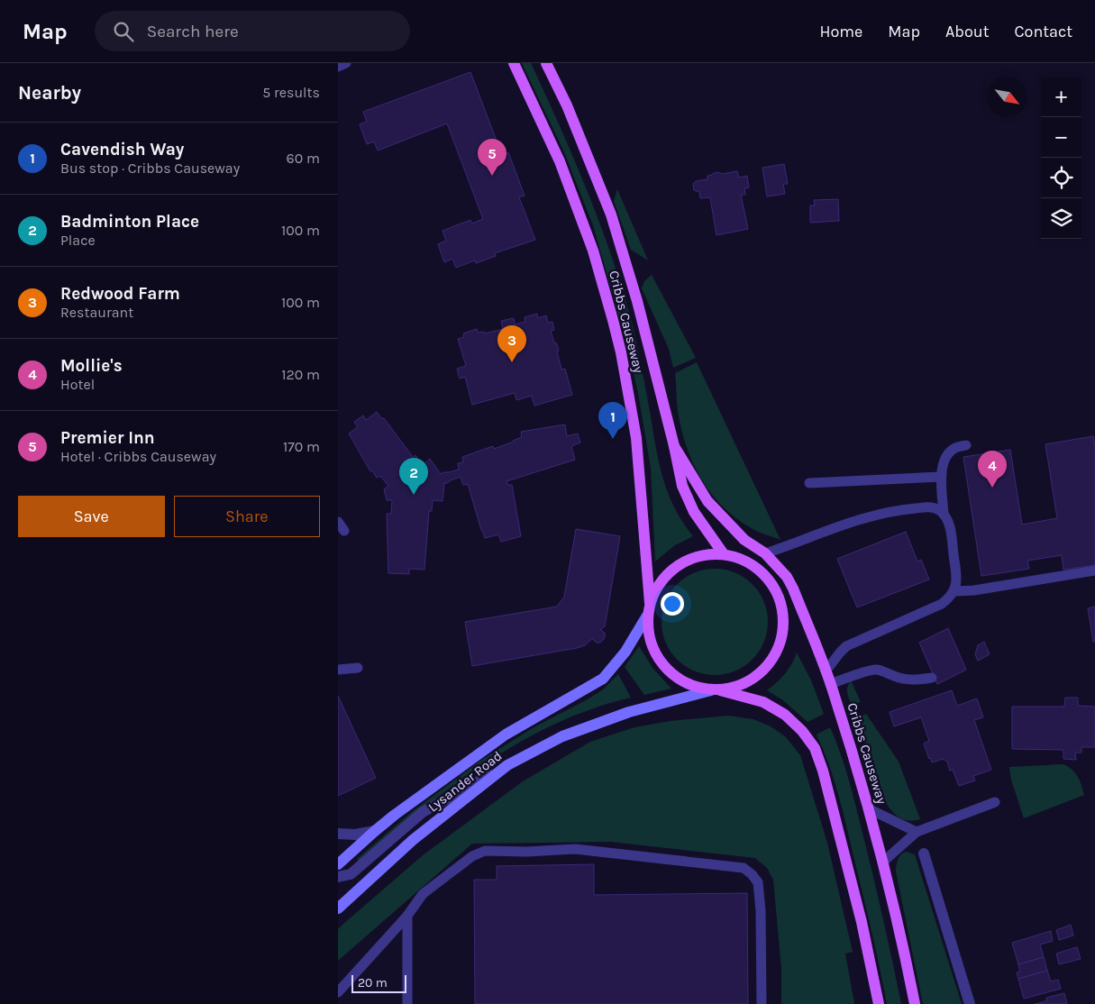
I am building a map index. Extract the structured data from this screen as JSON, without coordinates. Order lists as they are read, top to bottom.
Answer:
{
  "streets": {
    "main road": ["Cribbs Causeway"],
    "street": ["Lysander Road"]
  },
  "crossings": [
    ["Cribbs Causeway", "Lysander Road"]
  ],
  "scale_bar": "20 m",
  "north": "bottom right",
  "page": {
    "header": "Map",
    "search": "Search here",
    "nav": [
      "Home",
      "Map",
      "About",
      "Contact"
    ],
    "heading": ["Nearby", "5 results"],
    "map_buttons": ["+", "−"],
    "list": [
      {
        "mark": "1",
        "name": "Cavendish Way",
        "note": "Bus stop · Cribbs Causeway",
        "value": "60 m"
      },
      {
        "mark": "2",
        "name": "Badminton Place",
        "note": "Place",
        "value": "100 m"
      },
      {
        "mark": "3",
        "name": "Redwood Farm",
        "note": "Restaurant",
        "value": "100 m"
      },
      {
        "mark": "4",
        "name": "Mollie's",
        "note": "Hotel",
        "value": "120 m"
      },
      {
        "mark": "5",
        "name": "Premier Inn",
        "note": "Hotel · Cribbs Causeway",
        "value": "170 m"
      }
    ],
    "pins": [
      "5",
      "3",
      "1",
      "4",
      "2"
    ],
    "buttons": ["Save", "Share"],
    "scale": "20 m"
  }
}
